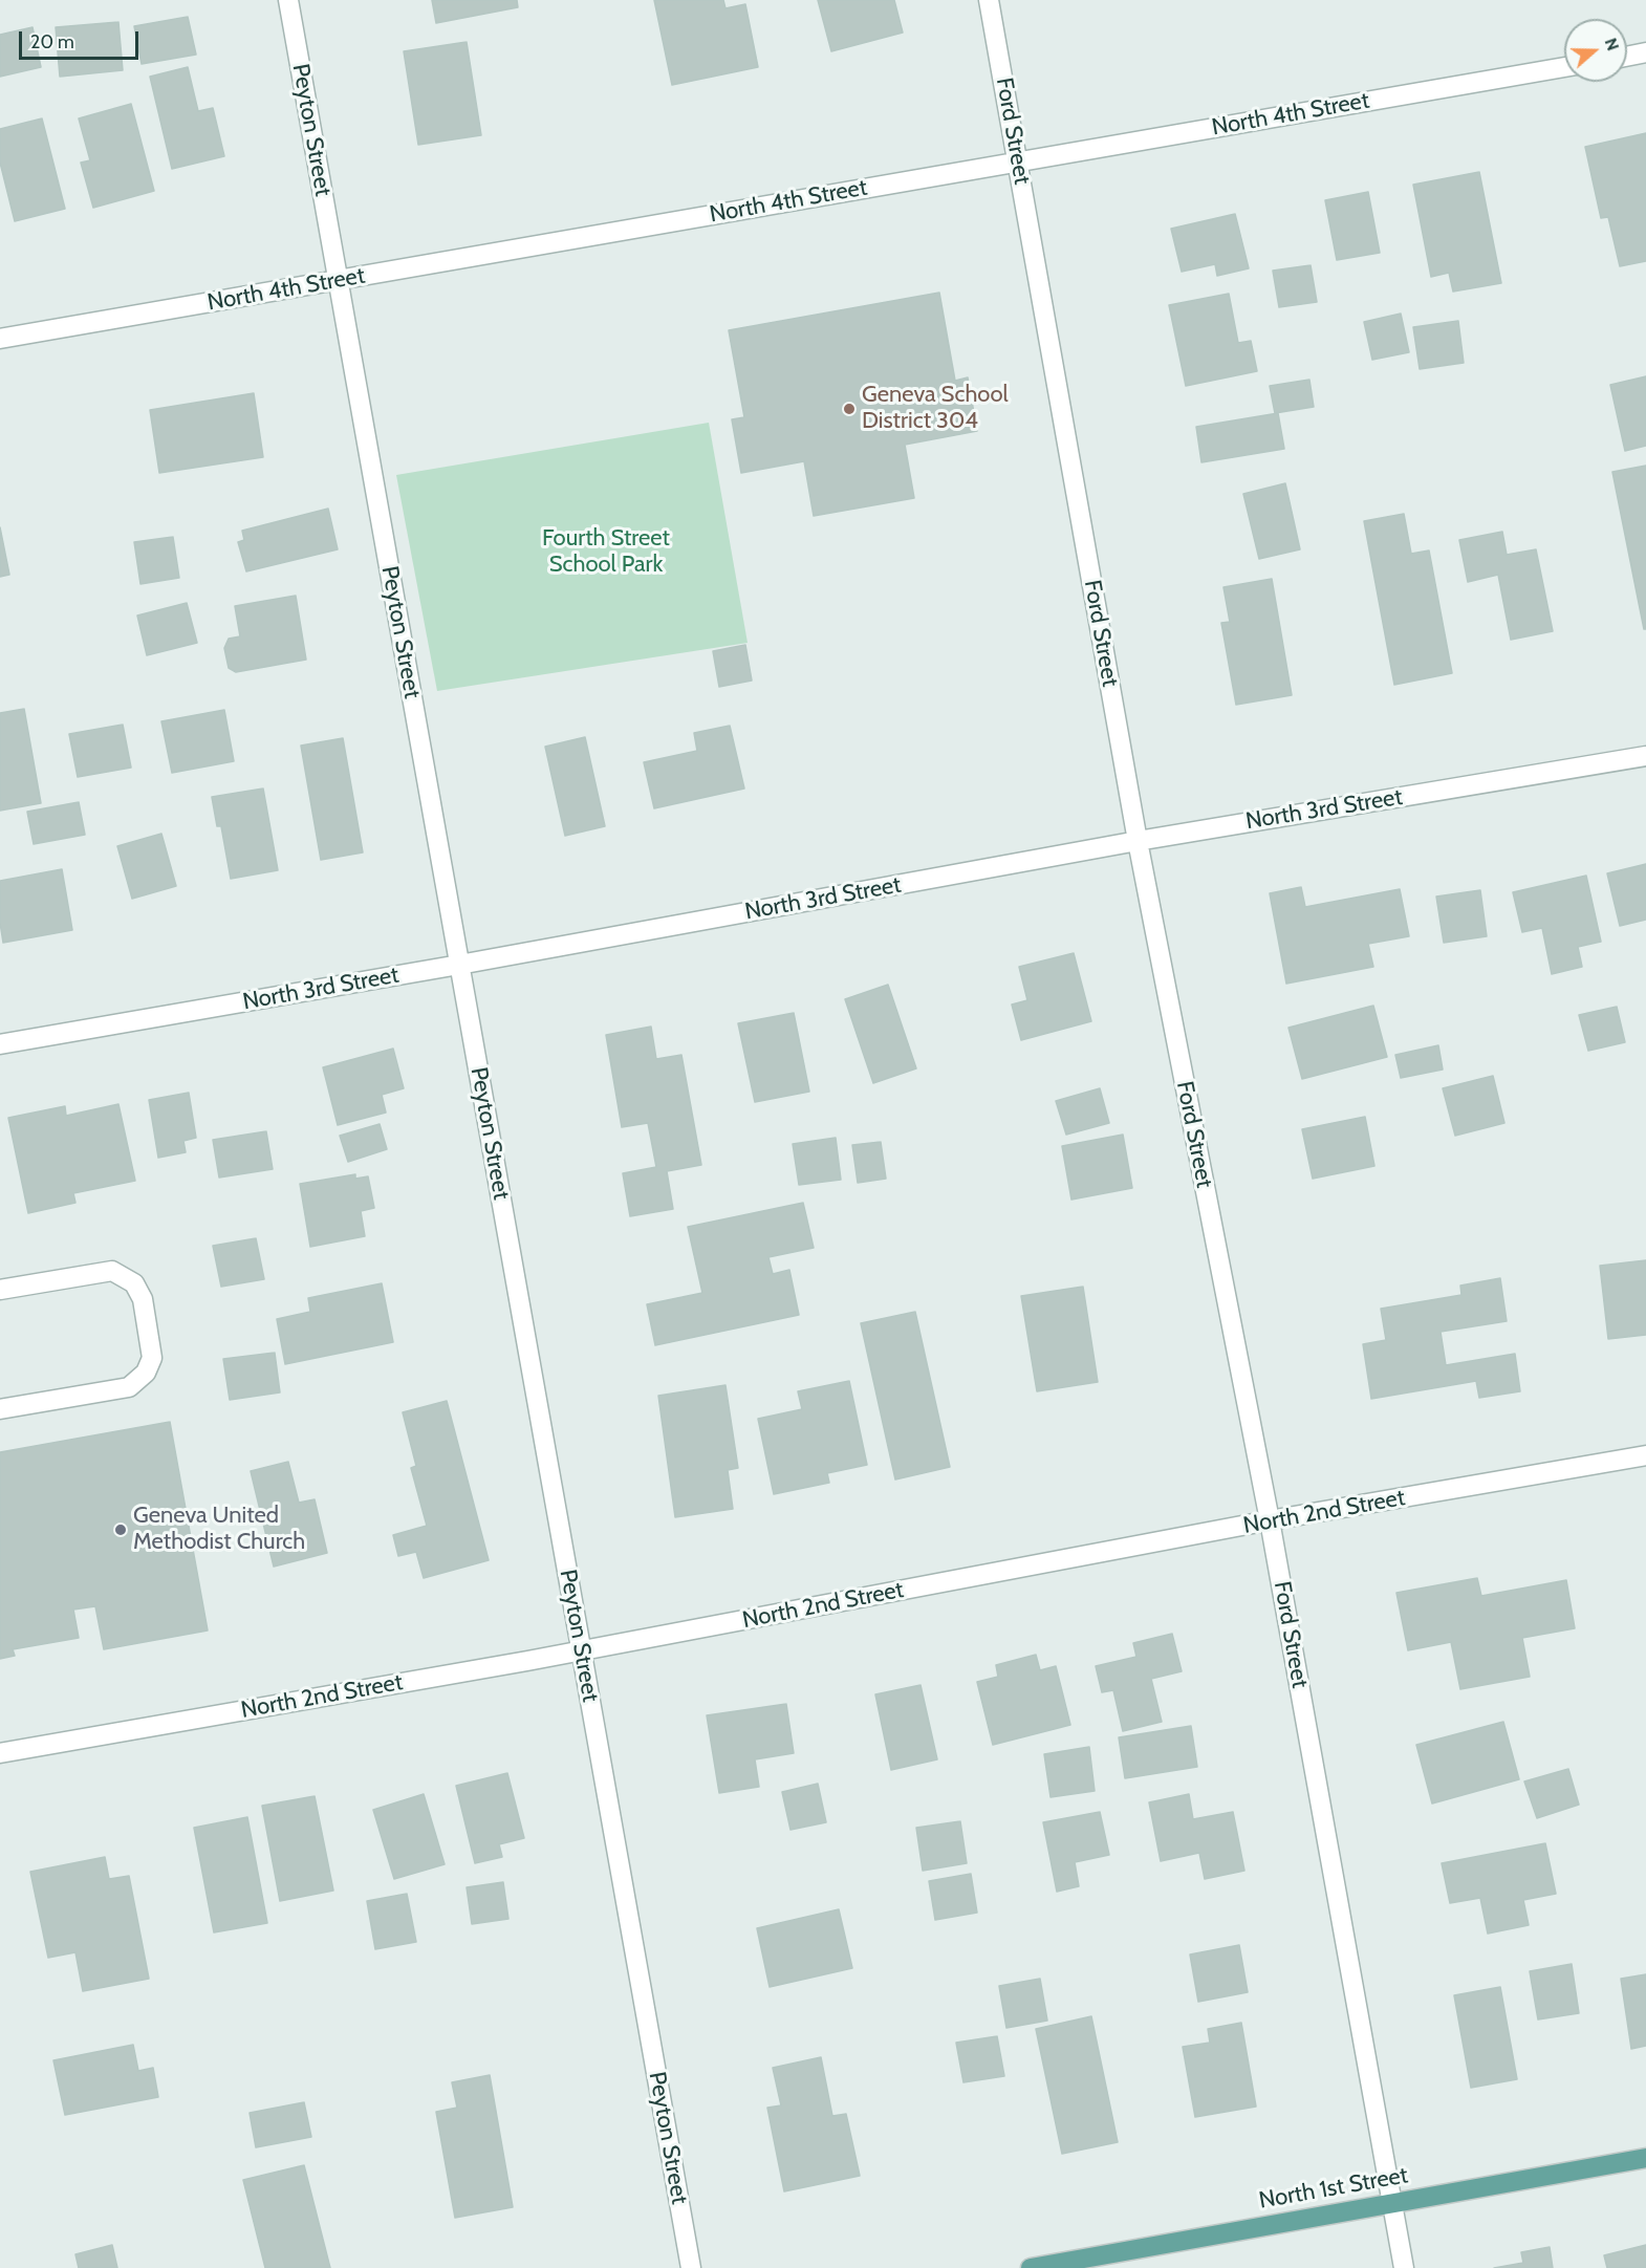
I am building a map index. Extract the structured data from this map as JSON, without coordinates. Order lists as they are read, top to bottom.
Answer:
{
  "streets": {
    "main road": ["North 1st Street"],
    "street": [
      "North 4th Street",
      "Peyton Street",
      "Ford Street",
      "North 3rd Street",
      "North 2nd Street"
    ]
  },
  "crossings": [
    ["North 4th Street", "Peyton Street"],
    ["North 4th Street", "Ford Street"],
    ["Peyton Street", "North 3rd Street"],
    ["Peyton Street", "North 2nd Street"],
    ["Ford Street", "North 3rd Street"],
    ["Ford Street", "North 2nd Street"],
    ["Ford Street", "North 1st Street"]
  ],
  "parks": ["Fourth Street School Park"],
  "places": ["Geneva School District 304", "Geneva United Methodist Church"],
  "scale_bar": "20 m",
  "north": "right"
}
